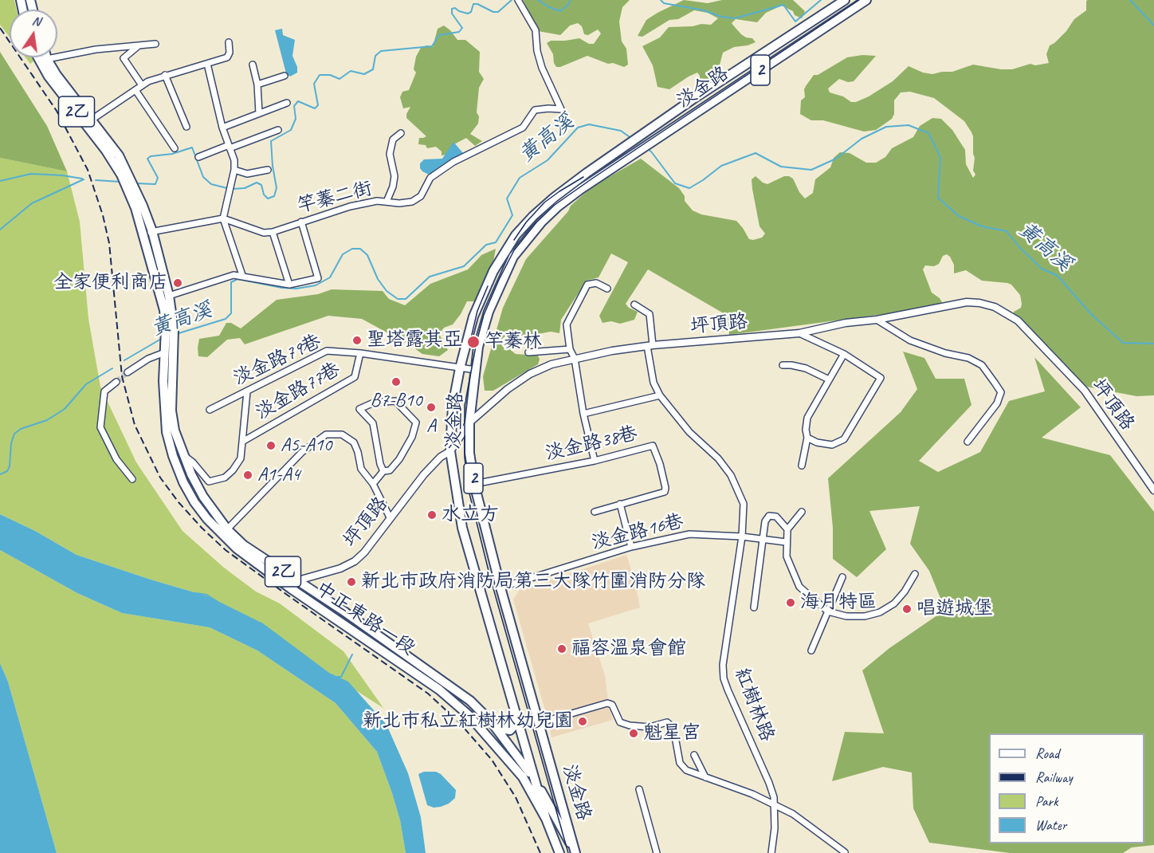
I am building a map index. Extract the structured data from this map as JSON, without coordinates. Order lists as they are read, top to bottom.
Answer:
{
  "streets": {
    "main road": [
      "2",
      "淡金路",
      "2乙",
      "中正東路一段"
    ],
    "street": [
      "竿蓁二街",
      "坪頂路",
      "淡金路79巷",
      "淡金路77巷",
      "淡金路38巷",
      "淡金路16巷",
      "紅樹林路"
    ]
  },
  "crossings": [
    ["淡金路", "坪頂路"],
    ["淡金路", "淡金路77巷"],
    ["淡金路", "淡金路38巷"],
    ["淡金路", "淡金路16巷"],
    ["淡金路", "中正東路一段"],
    ["2乙", "中正東路一段"],
    ["坪頂路", "中正東路一段"],
    ["坪頂路", "紅樹林路"],
    ["淡金路79巷", "淡金路77巷"],
    ["淡金路77巷", "中正東路一段"],
    ["淡金路16巷", "紅樹林路"]
  ],
  "water": ["黃高溪"],
  "places": [
    "全家便利商店",
    "聖塔露其亞",
    "竿蓁林",
    "B7-B10",
    "A",
    "A5-A10",
    "A1-A4",
    "水立方",
    "新北市政府消防局第三大隊竹圍消防分隊",
    "海月特區",
    "唱遊城堡",
    "福容溫泉會館",
    "新北市私立紅樹林幼兒園",
    "魁星宮"
  ],
  "legend": [
    "Road",
    "Railway",
    "Park",
    "Water"
  ],
  "north": "top"
}
